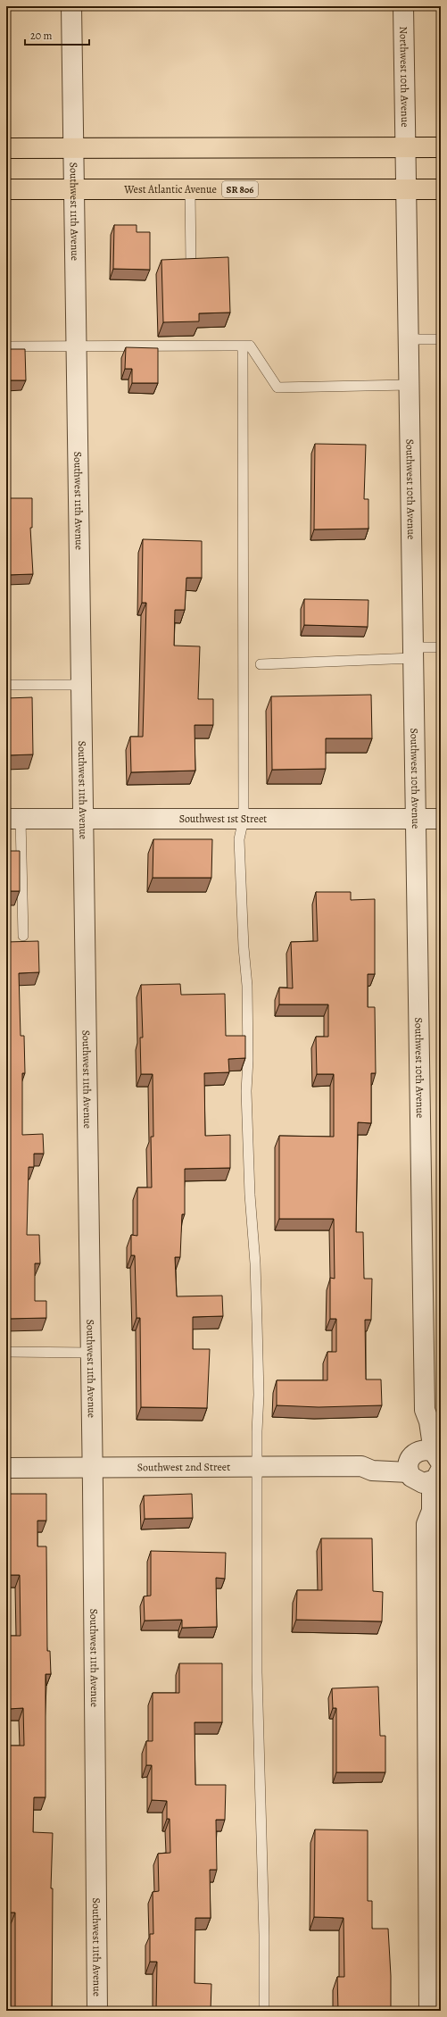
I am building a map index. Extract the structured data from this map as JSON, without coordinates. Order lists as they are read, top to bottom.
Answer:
{
  "streets": {
    "main road": ["West Atlantic Avenue", "SR 806"],
    "street": [
      "Northwest 10th Avenue",
      "Southwest 11th Avenue",
      "Southwest 10th Avenue",
      "Southwest 1st Street",
      "Southwest 2nd Street"
    ]
  },
  "crossings": [
    ["Northwest 10th Avenue", "Southwest 10th Avenue"],
    ["West Atlantic Avenue", "Southwest 11th Avenue"],
    ["West Atlantic Avenue", "Southwest 10th Avenue"],
    ["Southwest 11th Avenue", "Southwest 1st Street"],
    ["Southwest 11th Avenue", "Southwest 2nd Street"],
    ["Southwest 10th Avenue", "Southwest 1st Street"],
    ["Southwest 10th Avenue", "Southwest 2nd Street"]
  ],
  "scale_bar": "20 m"
}
